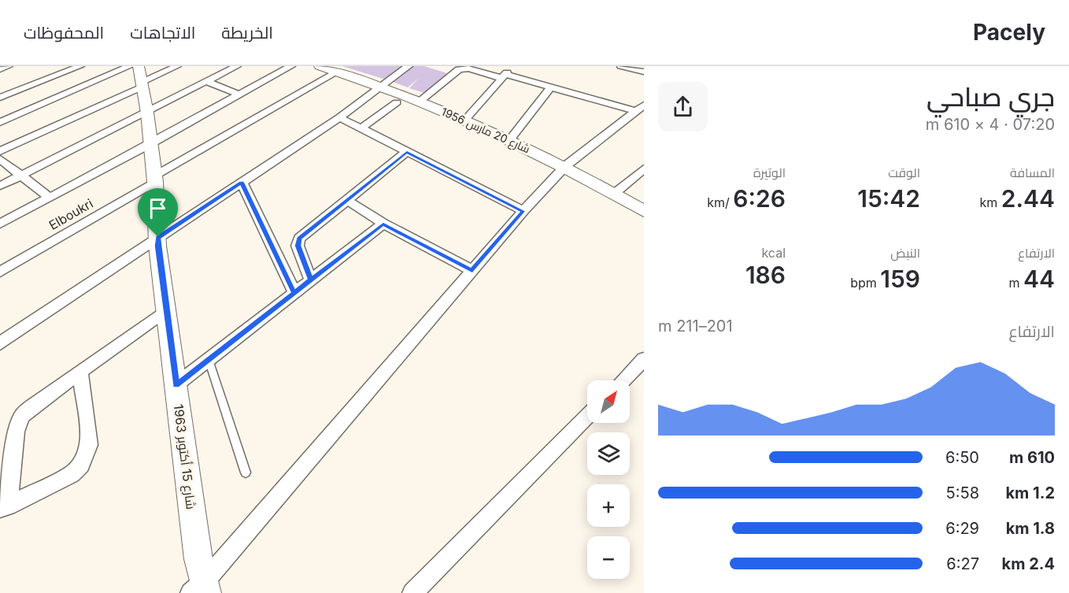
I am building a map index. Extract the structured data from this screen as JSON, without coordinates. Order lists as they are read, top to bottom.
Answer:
{
  "streets": {
    "street": ["شارع 20 مارس 1956", "Elboukri", "شارع 15 أكتوبر 1963"]
  },
  "crossings": [
    ["شارع 20 مارس 1956", "Elboukri"],
    ["Elboukri", "شارع 15 أكتوبر 1963"]
  ],
  "north": "top right",
  "page": {
    "header": "Pacely",
    "nav": ["الخريطة", "الاتجاهات", "المحفوظات"],
    "heading": ["جري صباحي", "07:20 · 4 × 610 m"],
    "stats": [
      ["المسافة", "2.44 km"],
      ["الوقت", "15:42"],
      ["الوتيرة", "6:26 /km"],
      ["الارتفاع", "44 m"],
      ["النبض", "159 bpm"],
      ["kcal", "186"]
    ],
    "chart": ["الارتفاع", "201–211 m"],
    "map_buttons": ["+", "−"],
    "list": [
      {
        "name": "610 m",
        "note": "6:50"
      },
      {
        "name": "1.2 km",
        "note": "5:58"
      },
      {
        "name": "1.8 km",
        "note": "6:29"
      },
      {
        "name": "2.4 km",
        "note": "6:27"
      }
    ]
  }
}
